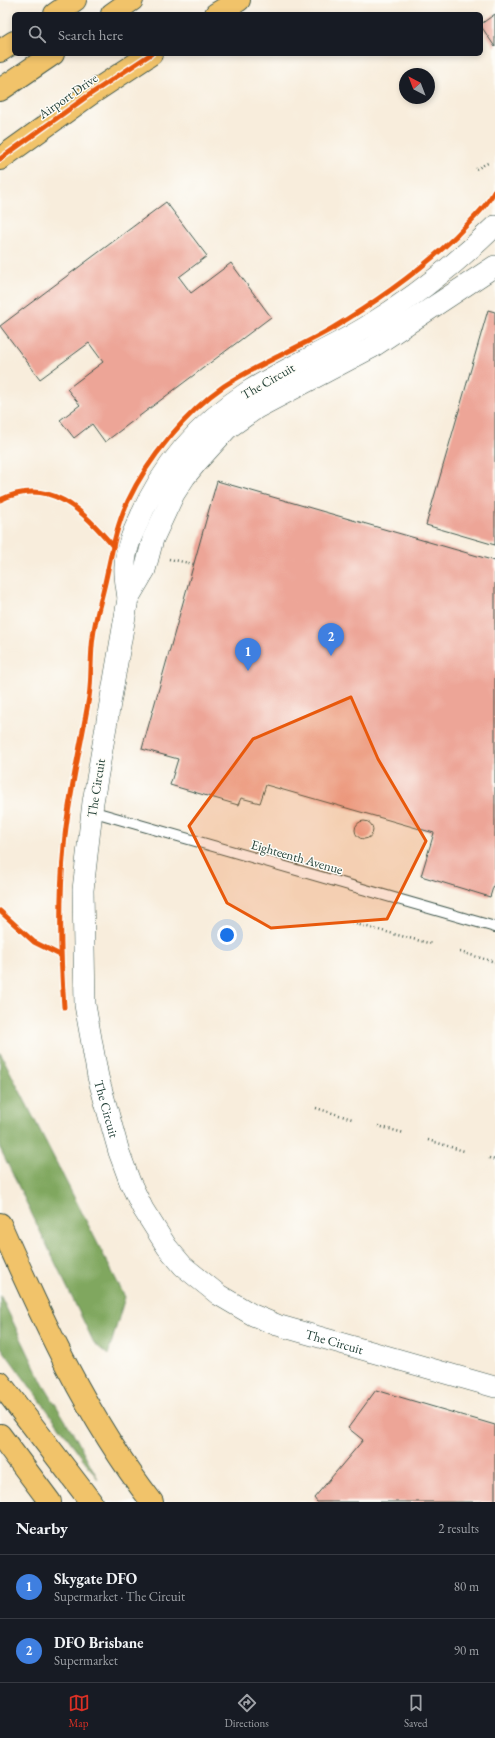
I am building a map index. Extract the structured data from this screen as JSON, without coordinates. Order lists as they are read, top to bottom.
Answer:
{
  "streets": {
    "main road": ["Airport Drive"],
    "street": ["The Circuit"],
    "lane": ["Eighteenth Avenue"]
  },
  "crossings": [
    ["The Circuit", "Eighteenth Avenue"]
  ],
  "north": "top left",
  "page": {
    "search": "Search here",
    "pins": ["2", "1"],
    "heading": ["Nearby", "2 results"],
    "list": [
      {
        "mark": "1",
        "name": "Skygate DFO",
        "note": "Supermarket · The Circuit",
        "value": "80 m"
      },
      {
        "mark": "2",
        "name": "DFO Brisbane",
        "note": "Supermarket",
        "value": "90 m"
      }
    ],
    "nav": ["Map", "Directions", "Saved"]
  }
}
